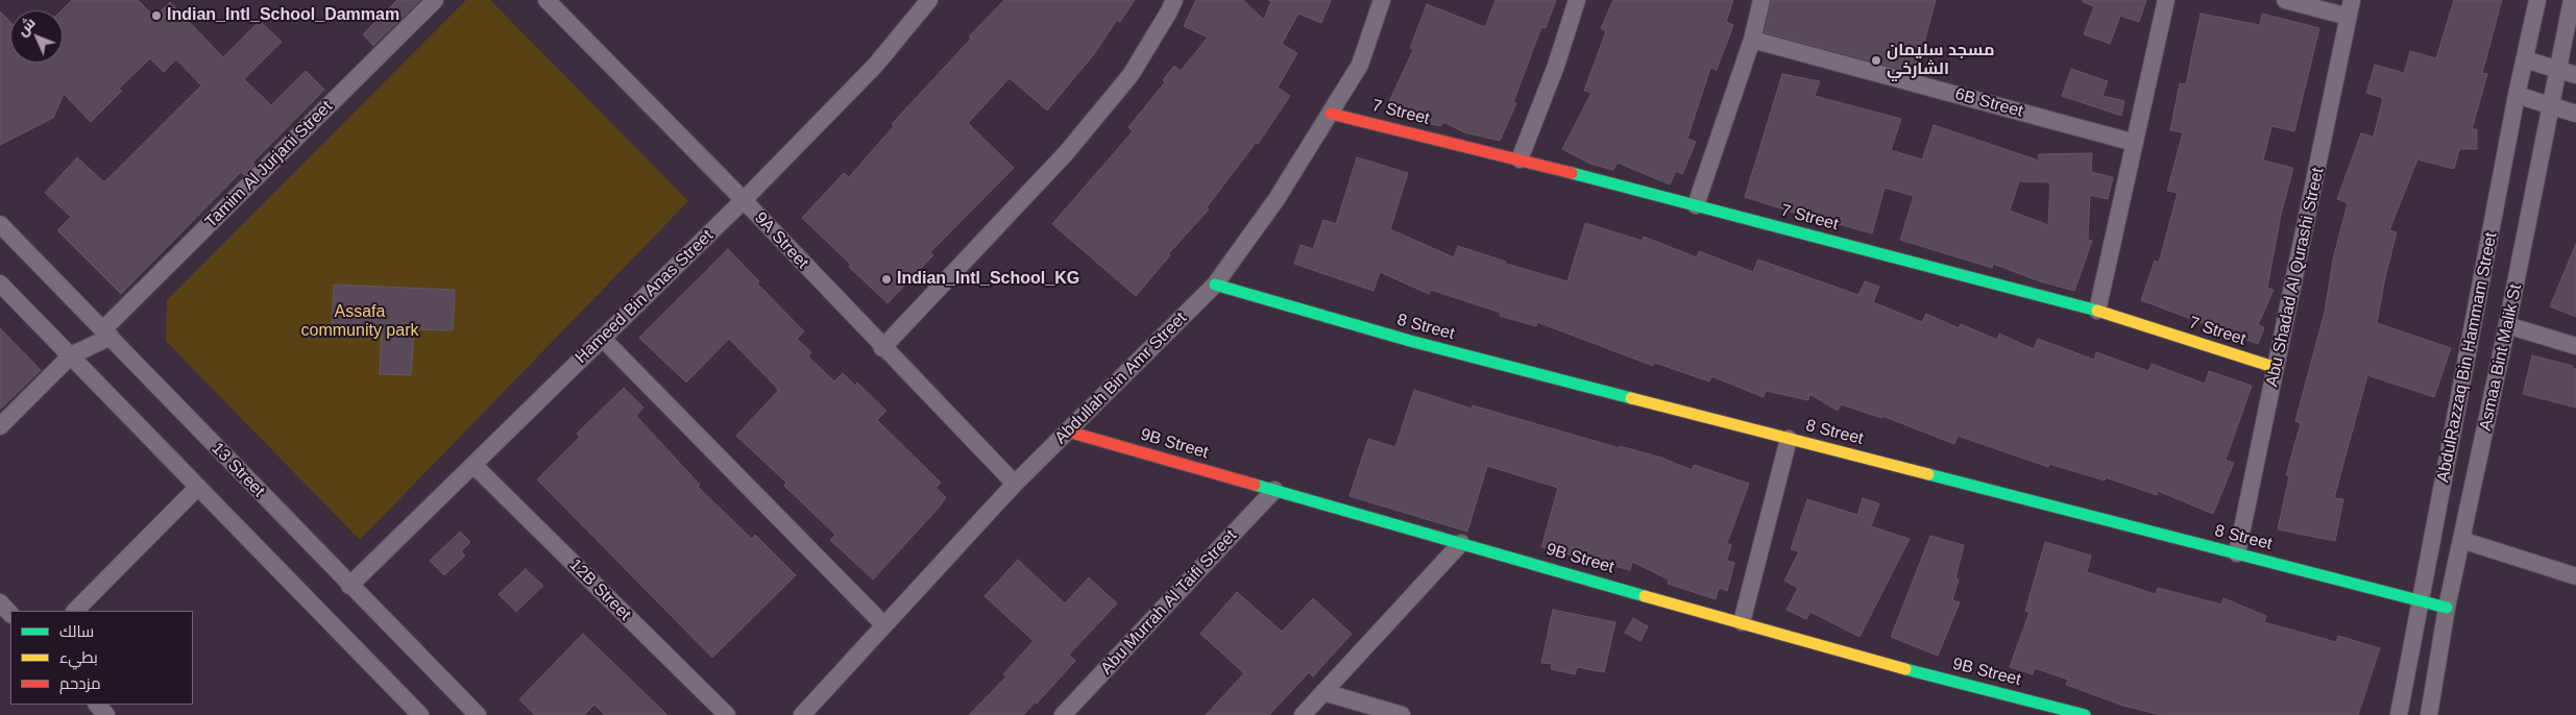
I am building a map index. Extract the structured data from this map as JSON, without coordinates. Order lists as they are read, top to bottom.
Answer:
{
  "streets": {
    "street": [
      "6B Street",
      "7 Street",
      "Tamim Al Jurjani Street",
      "9A Street",
      "Abu Shadad Al Qurashi Street",
      "Hameed Bin Anas Street",
      "8 Street",
      "AbdulRazzaq Bin Hammam Street",
      "Asmaa Bint Malik St",
      "Abdullah Bin Amr Street",
      "9B Street",
      "13 Street",
      "12B Street",
      "Abu Murrah Al Taifi Street"
    ]
  },
  "crossings": [
    ["7 Street", "Abu Shadad Al Qurashi Street"],
    ["7 Street", "Abdullah Bin Amr Street"],
    ["Tamim Al Jurjani Street", "13 Street"],
    ["9A Street", "Hameed Bin Anas Street"],
    ["9A Street", "Abdullah Bin Amr Street"],
    ["Abu Shadad Al Qurashi Street", "8 Street"],
    ["Hameed Bin Anas Street", "13 Street"],
    ["Hameed Bin Anas Street", "12B Street"],
    ["8 Street", "AbdulRazzaq Bin Hammam Street"],
    ["8 Street", "Asmaa Bint Malik St"],
    ["8 Street", "Abdullah Bin Amr Street"],
    ["Abdullah Bin Amr Street", "9B Street"],
    ["9B Street", "Abu Murrah Al Taifi Street"]
  ],
  "parks": ["Assafa community park"],
  "places": ["Indian_Intl_School_Dammam", "مسجد سليمان الشارخي", "Indian_Intl_School_KG"],
  "legend": ["سالك", "بطيء", "مزدحم"],
  "north": "top left"
}
